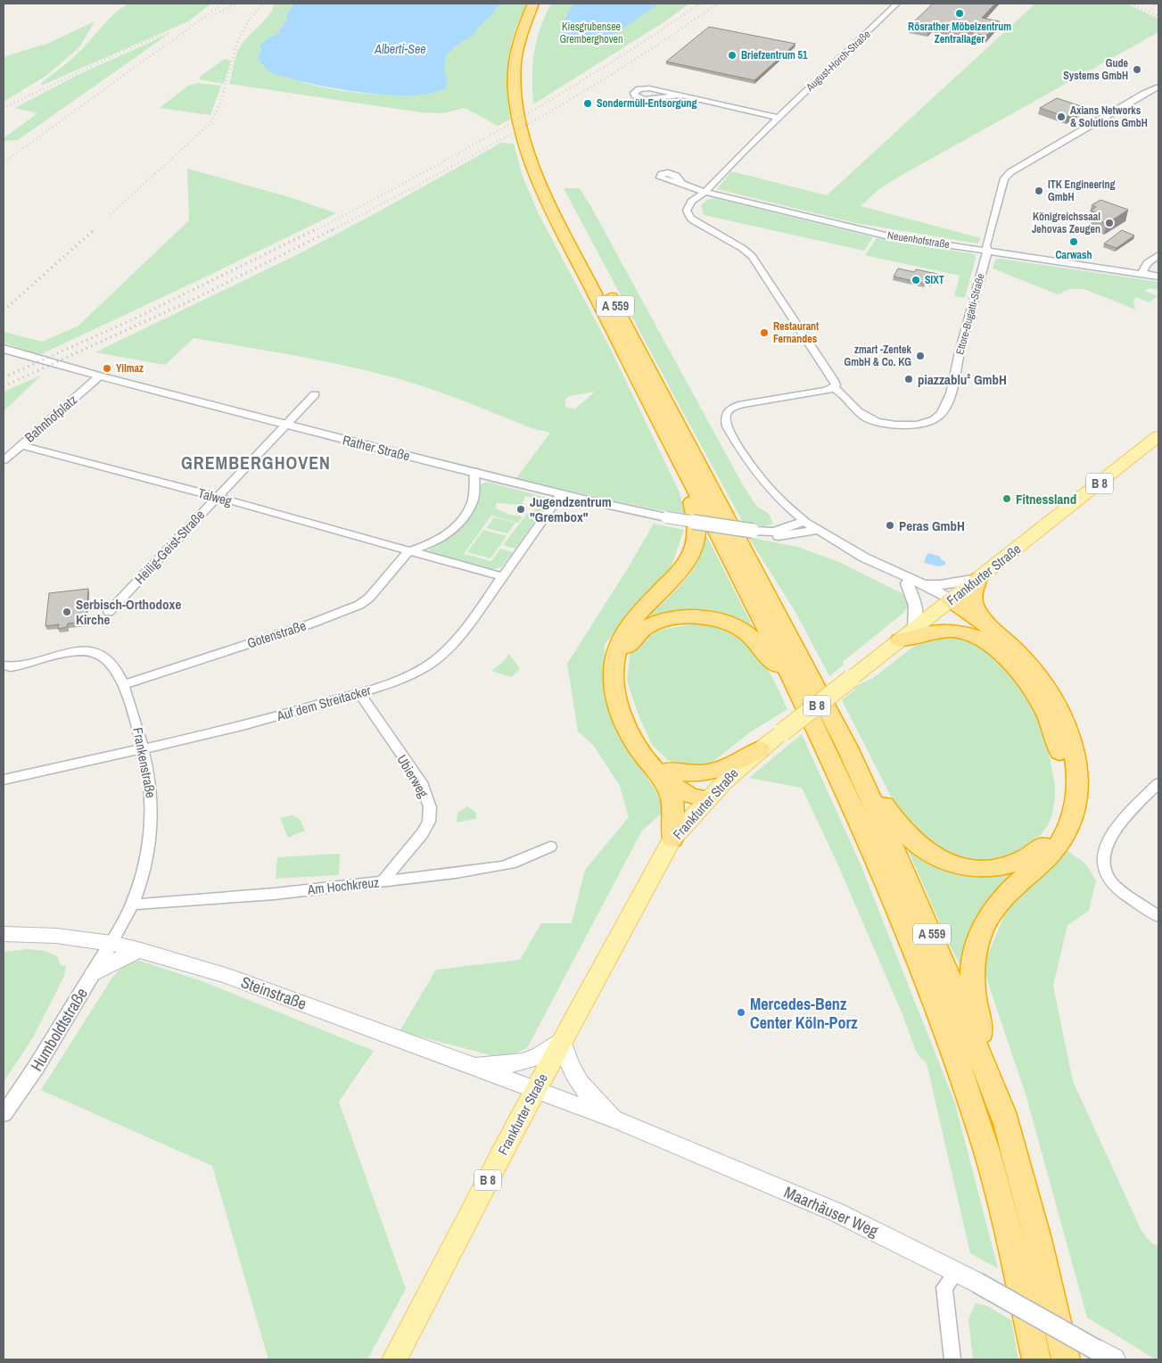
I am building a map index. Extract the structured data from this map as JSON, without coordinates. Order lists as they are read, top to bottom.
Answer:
{
  "streets": {
    "highway": ["A 559"],
    "main road": [
      "B 8",
      "Frankfurter Straße",
      "Steinstraße",
      "Maarhäuser Weg"
    ],
    "street": [
      "August-Horch-Straße",
      "Neuenhofstraße",
      "Ettore-Bugatti-Straße",
      "Bahnhofplatz",
      "Rather Straße",
      "Talweg",
      "Heilig-Geist-Straße",
      "Gotenstraße",
      "Auf dem Streitacker",
      "Frankenstraße",
      "Ubierweg",
      "Am Hochkreuz",
      "Humboldtstraße"
    ]
  },
  "crossings": [
    ["August-Horch-Straße", "Neuenhofstraße"],
    ["August-Horch-Straße", "Ettore-Bugatti-Straße"],
    ["Neuenhofstraße", "Ettore-Bugatti-Straße"],
    ["Bahnhofplatz", "Rather Straße"],
    ["Bahnhofplatz", "Talweg"],
    ["Rather Straße", "Heilig-Geist-Straße"],
    ["Rather Straße", "Auf dem Streitacker"],
    ["Talweg", "Heilig-Geist-Straße"],
    ["Talweg", "Gotenstraße"],
    ["Talweg", "Auf dem Streitacker"],
    ["Frankfurter Straße", "Steinstraße"],
    ["Frankfurter Straße", "Maarhäuser Weg"],
    ["Gotenstraße", "Frankenstraße"],
    ["Auf dem Streitacker", "Frankenstraße"],
    ["Auf dem Streitacker", "Ubierweg"],
    ["Frankenstraße", "Am Hochkreuz"],
    ["Frankenstraße", "Steinstraße"],
    ["Frankenstraße", "Humboldtstraße"],
    ["Ubierweg", "Am Hochkreuz"],
    ["Steinstraße", "Humboldtstraße"],
    ["Steinstraße", "Maarhäuser Weg"]
  ],
  "districts": ["GREMBERGHOVEN"],
  "water": ["Alberti-See"],
  "parks": ["Kiesgrubensee Gremberghoven"],
  "places": [
    "Rösrather Möbelzentrum Zentrallager",
    "Briefzentrum 51",
    "Gude Systems GmbH",
    "Sondermüll-Entsorgung",
    "Axians Networks & Solutions GmbH",
    "ITK Engineering GmbH",
    "Königreichssaal Jehovas Zeugen",
    "Carwash",
    "SIXT",
    "Restaurant Fernandes",
    "zmart -Zentek GmbH & Co. KG",
    "Yilmaz",
    "piazzablu² GmbH",
    "Fitnessland",
    "Jugendzentrum \"Grembox\"",
    "Peras GmbH",
    "Serbisch-Orthodoxe Kirche",
    "Mercedes-Benz Center Köln-Porz"
  ]
}
